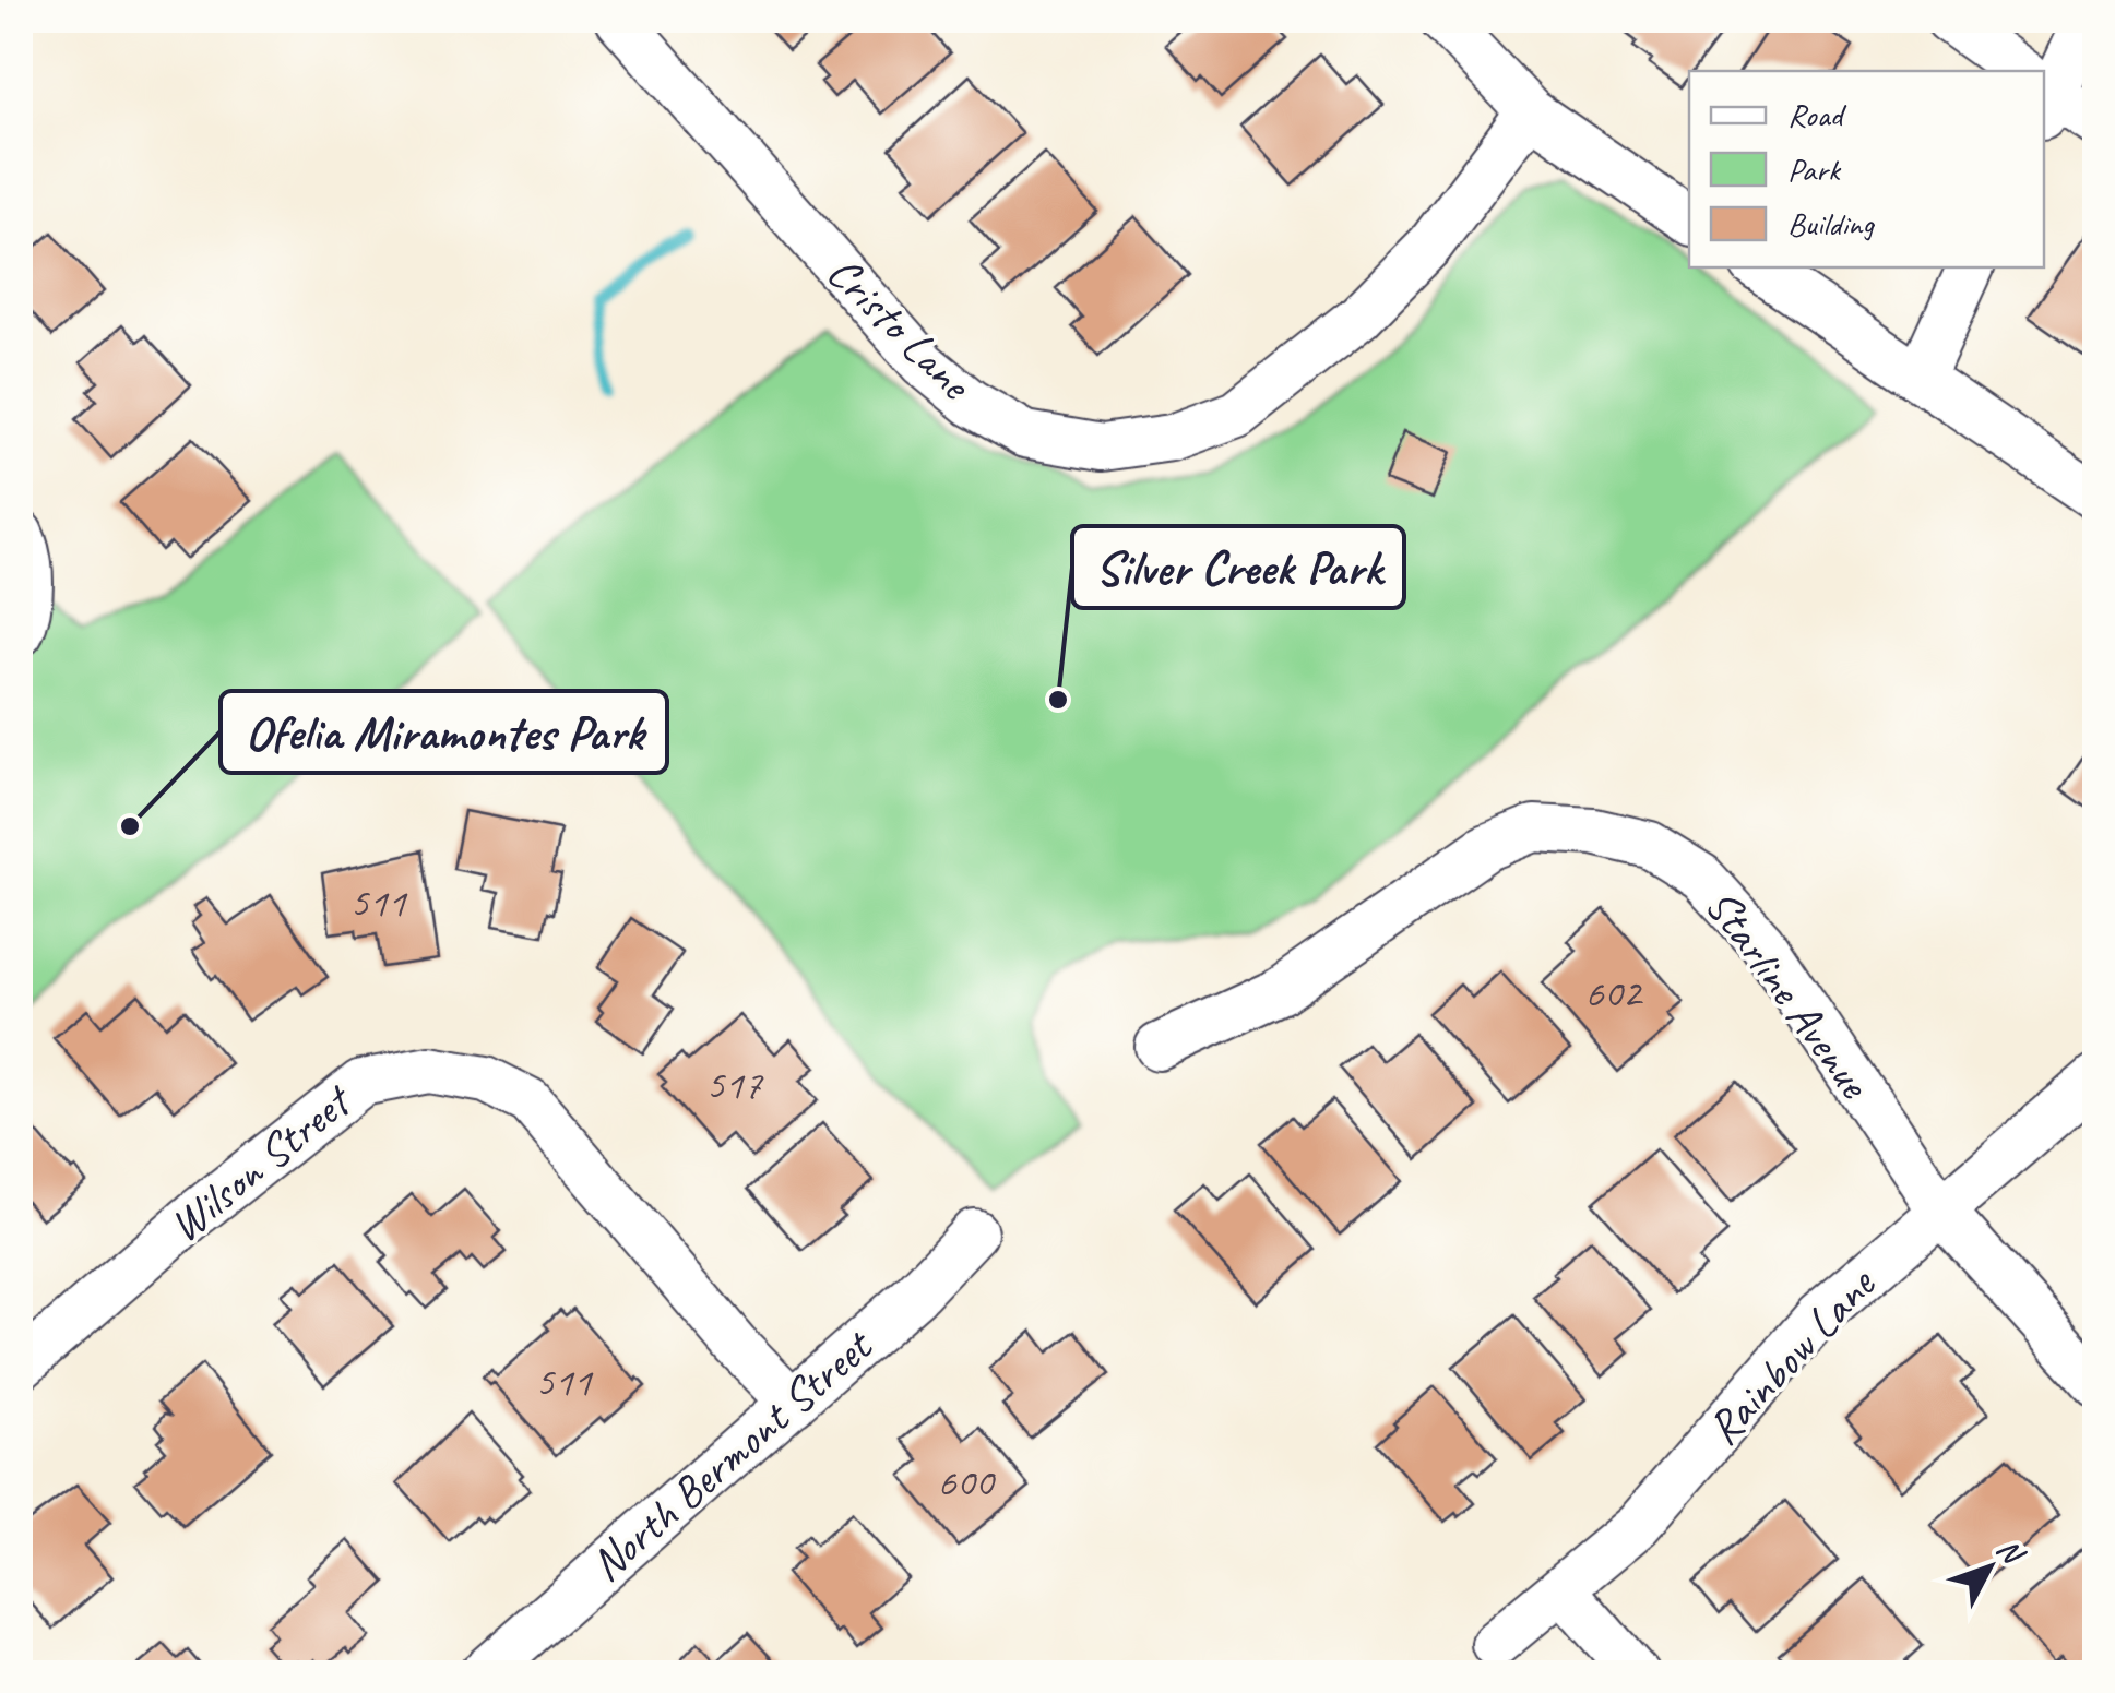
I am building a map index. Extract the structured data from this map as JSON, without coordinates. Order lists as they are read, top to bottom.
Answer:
{
  "streets": {
    "street": [
      "Cristo Lane",
      "Starline Avenue",
      "Wilson Street",
      "Rainbow Lane",
      "North Bermont Street"
    ]
  },
  "crossings": [
    ["Starline Avenue", "Rainbow Lane"],
    ["Wilson Street", "North Bermont Street"]
  ],
  "places": ["Silver Creek Park", "Ofelia Miramontes Park"],
  "house_numbers": [
    "511",
    "602",
    "517",
    "511",
    "600"
  ],
  "legend": ["Road", "Park", "Building"],
  "north": "top right"
}
